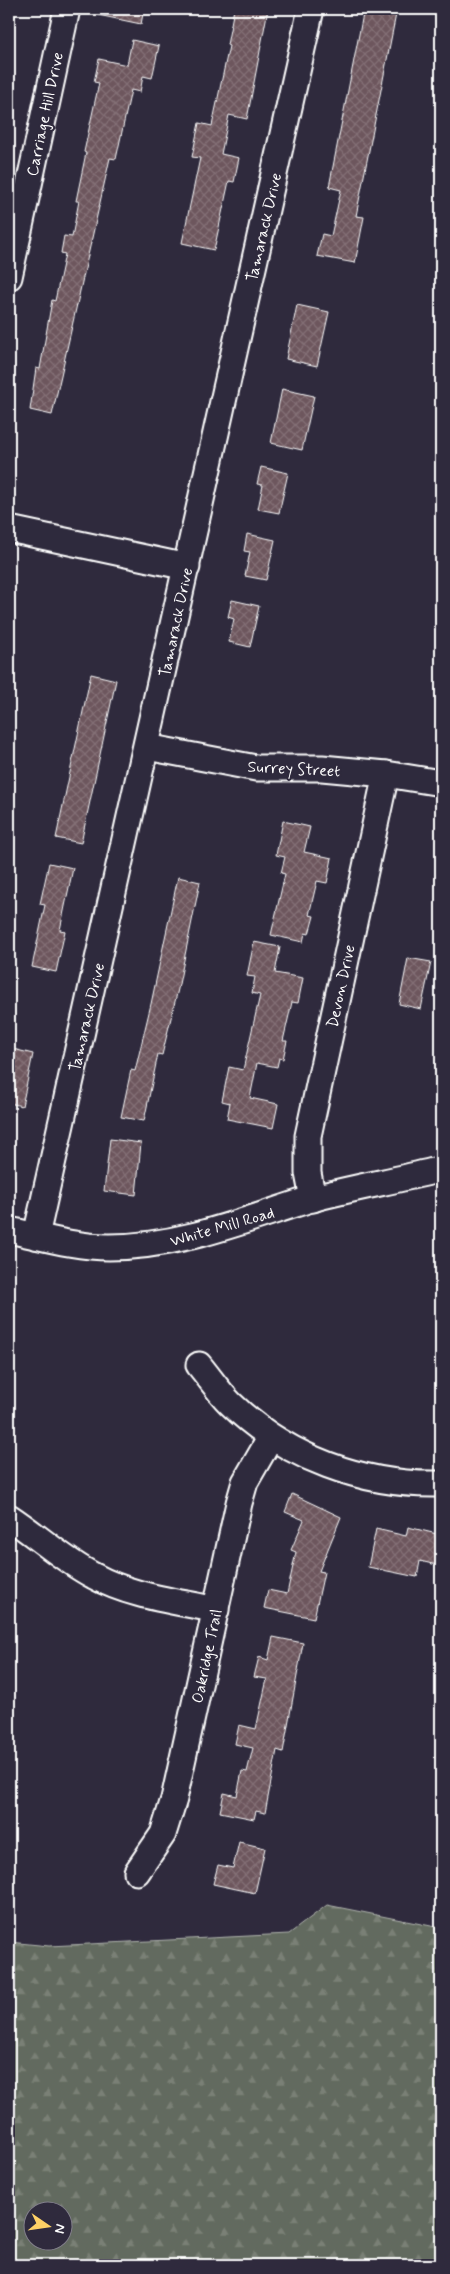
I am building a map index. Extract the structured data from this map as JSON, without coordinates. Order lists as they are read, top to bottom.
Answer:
{
  "streets": {
    "street": [
      "Carriage Hill Drive",
      "Tamarack Drive",
      "Surrey Street",
      "Devon Drive",
      "White Mill Road",
      "Oakridge Trail"
    ]
  },
  "crossings": [
    ["Tamarack Drive", "Surrey Street"],
    ["Tamarack Drive", "White Mill Road"],
    ["Surrey Street", "Devon Drive"],
    ["Devon Drive", "White Mill Road"]
  ],
  "north": "right"
}
